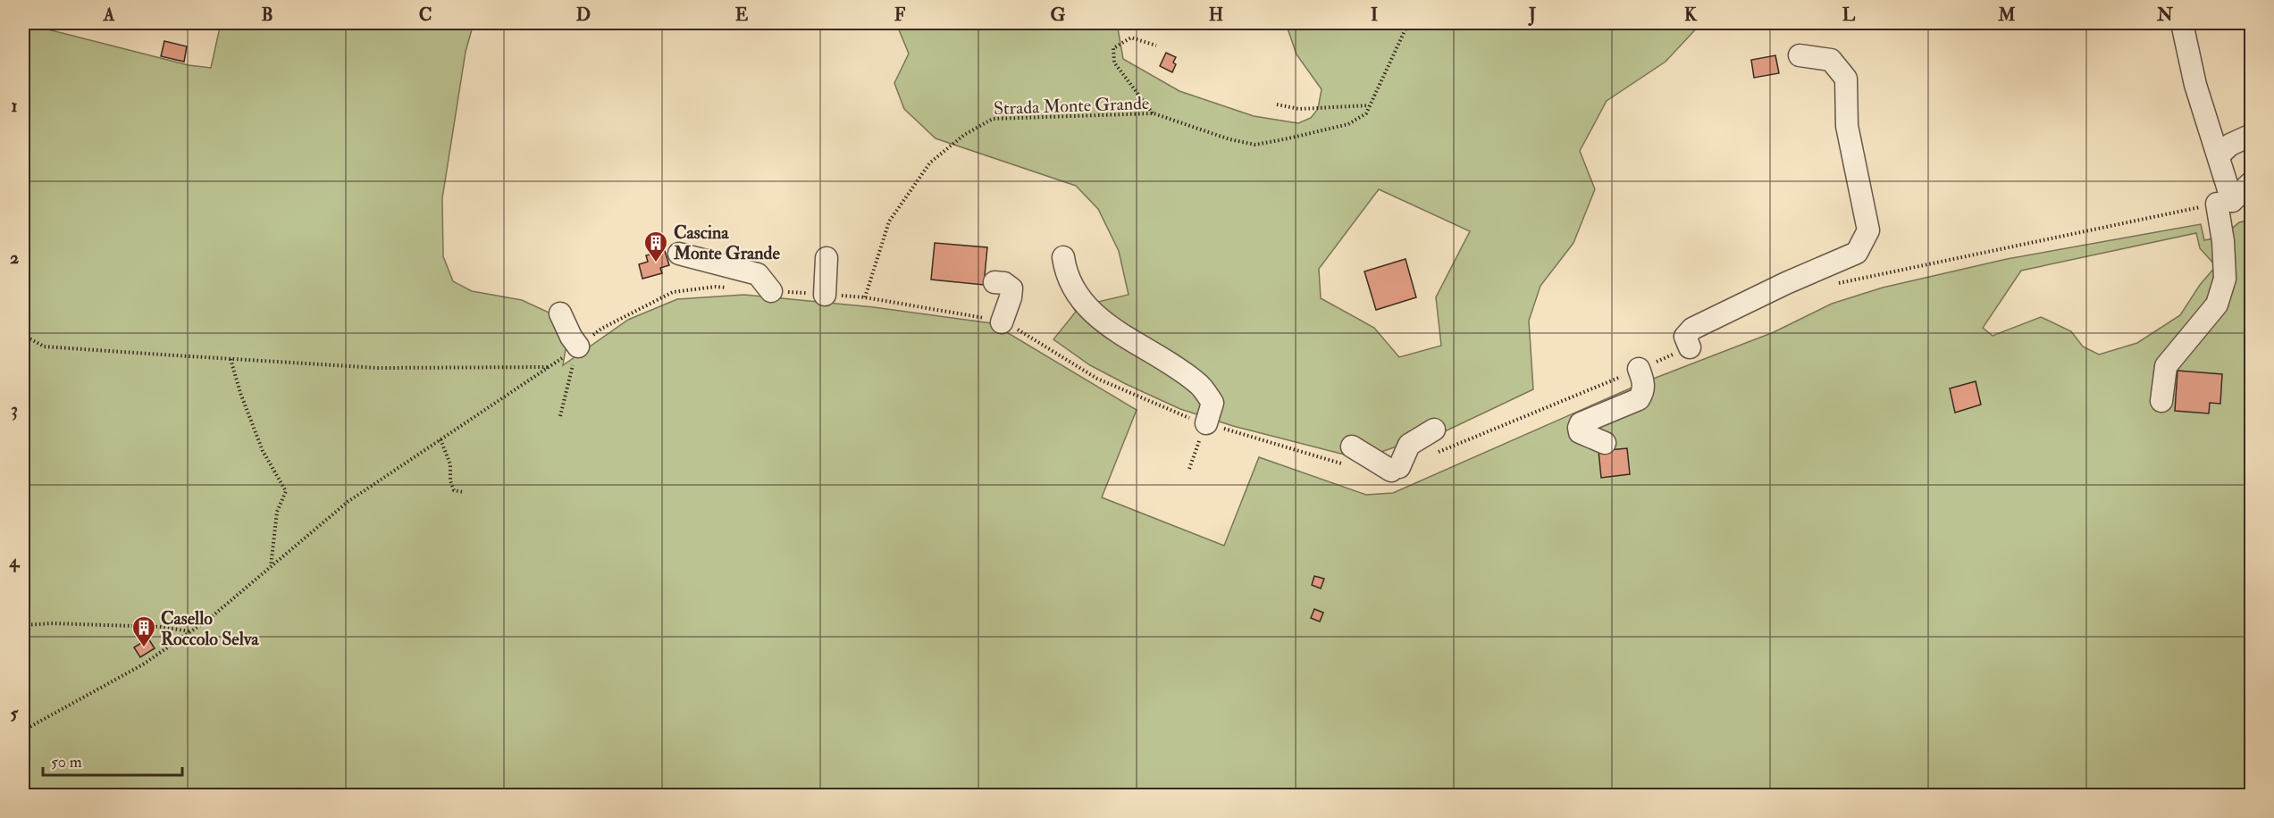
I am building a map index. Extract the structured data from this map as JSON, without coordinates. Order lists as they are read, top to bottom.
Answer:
{
  "streets": {
    "path": ["Strada Monte Grande"]
  },
  "places": {
    "building": ["Cascina Monte Grande", "Casello Roccolo Selva"]
  },
  "scale_bar": "50 m",
  "grid": {
    "columns": [
      "A",
      "B",
      "C",
      "D",
      "E",
      "F",
      "G",
      "H",
      "I",
      "J",
      "K",
      "L",
      "M",
      "N"
    ],
    "rows": [
      "1",
      "2",
      "3",
      "4",
      "5"
    ]
  }
}
